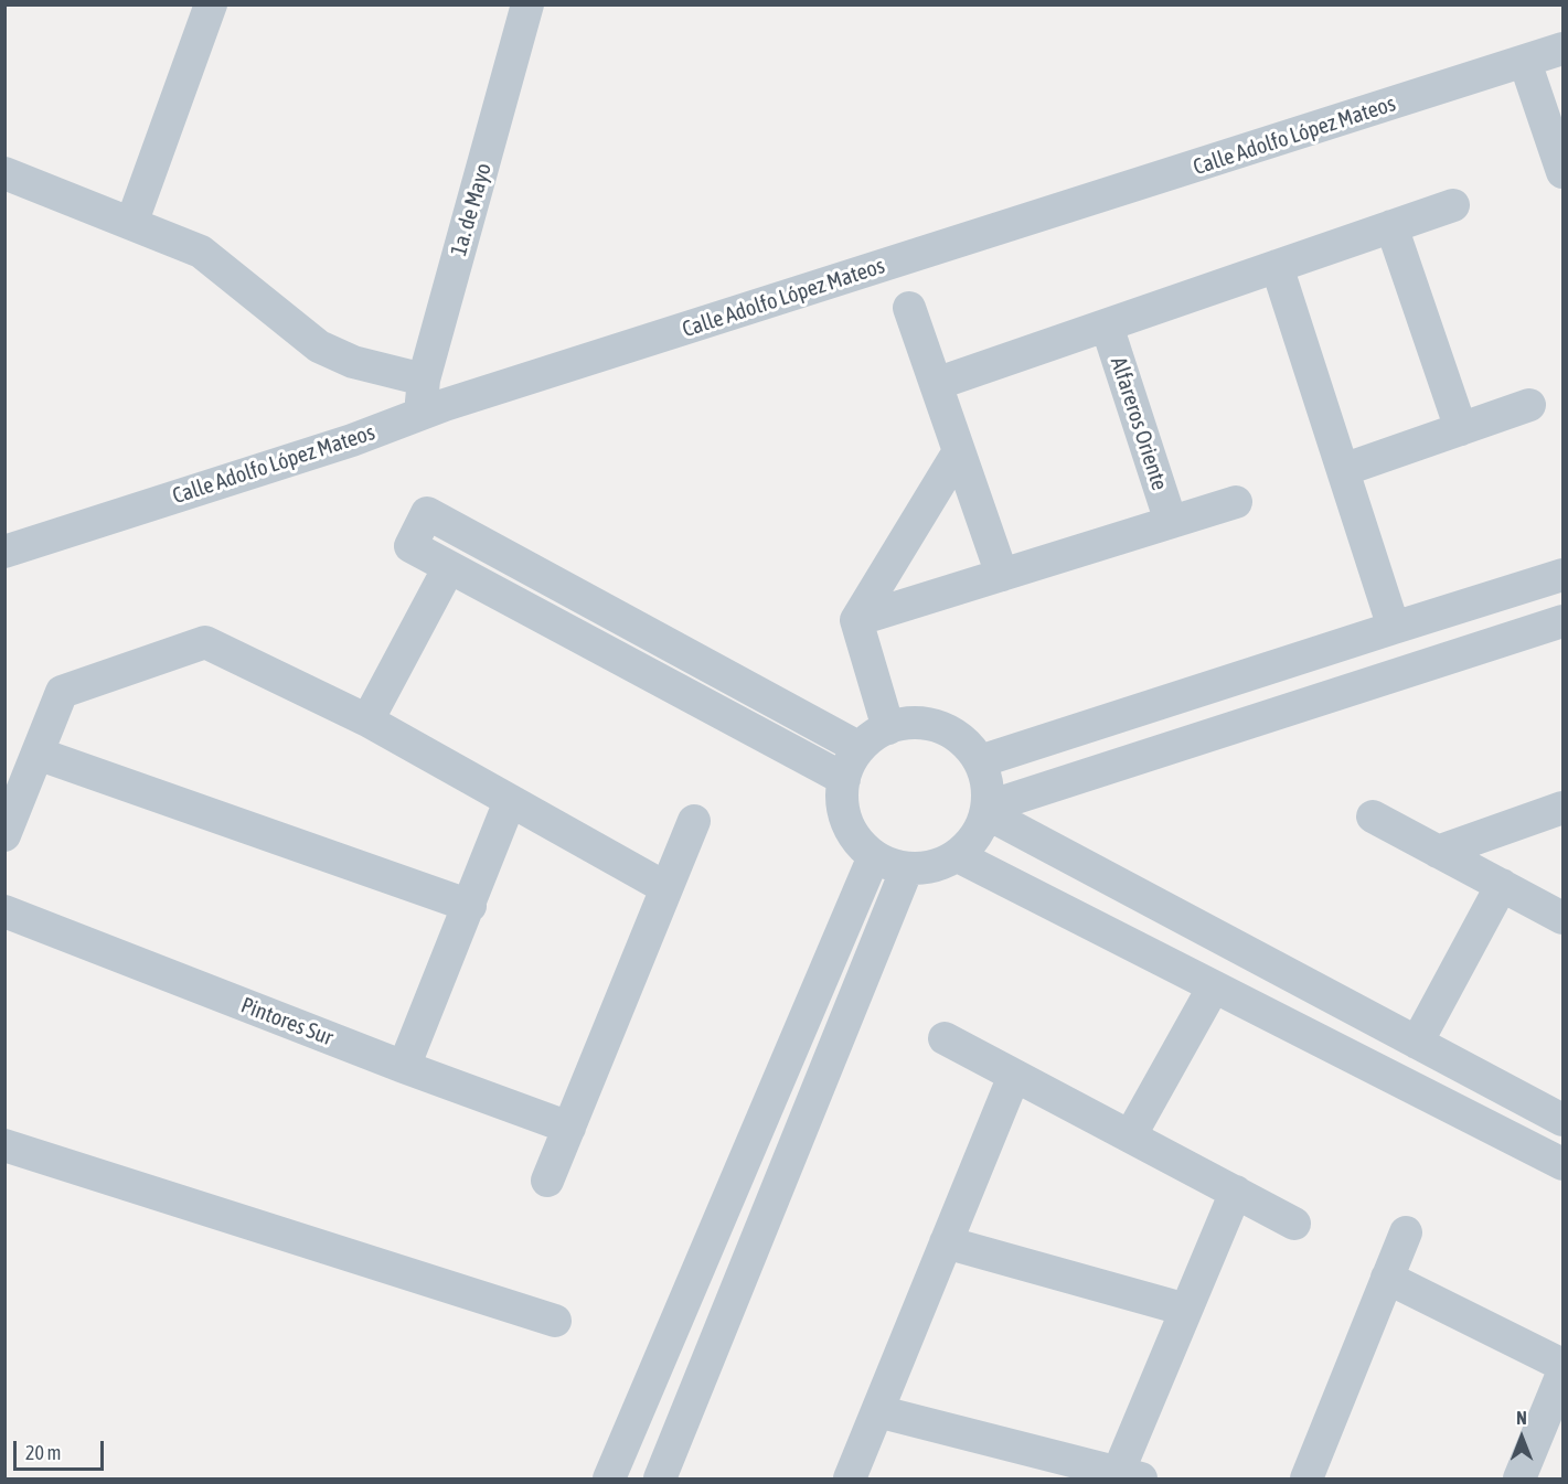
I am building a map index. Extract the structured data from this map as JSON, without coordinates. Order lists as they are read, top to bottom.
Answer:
{
  "streets": {
    "street": [
      "Calle Adolfo López Mateos",
      "1a. de Mayo",
      "Alfareros Oriente",
      "Pintores Sur"
    ]
  },
  "crossings": [
    ["Calle Adolfo López Mateos", "1a. de Mayo"]
  ],
  "scale_bar": "20 m",
  "north": "top"
}
